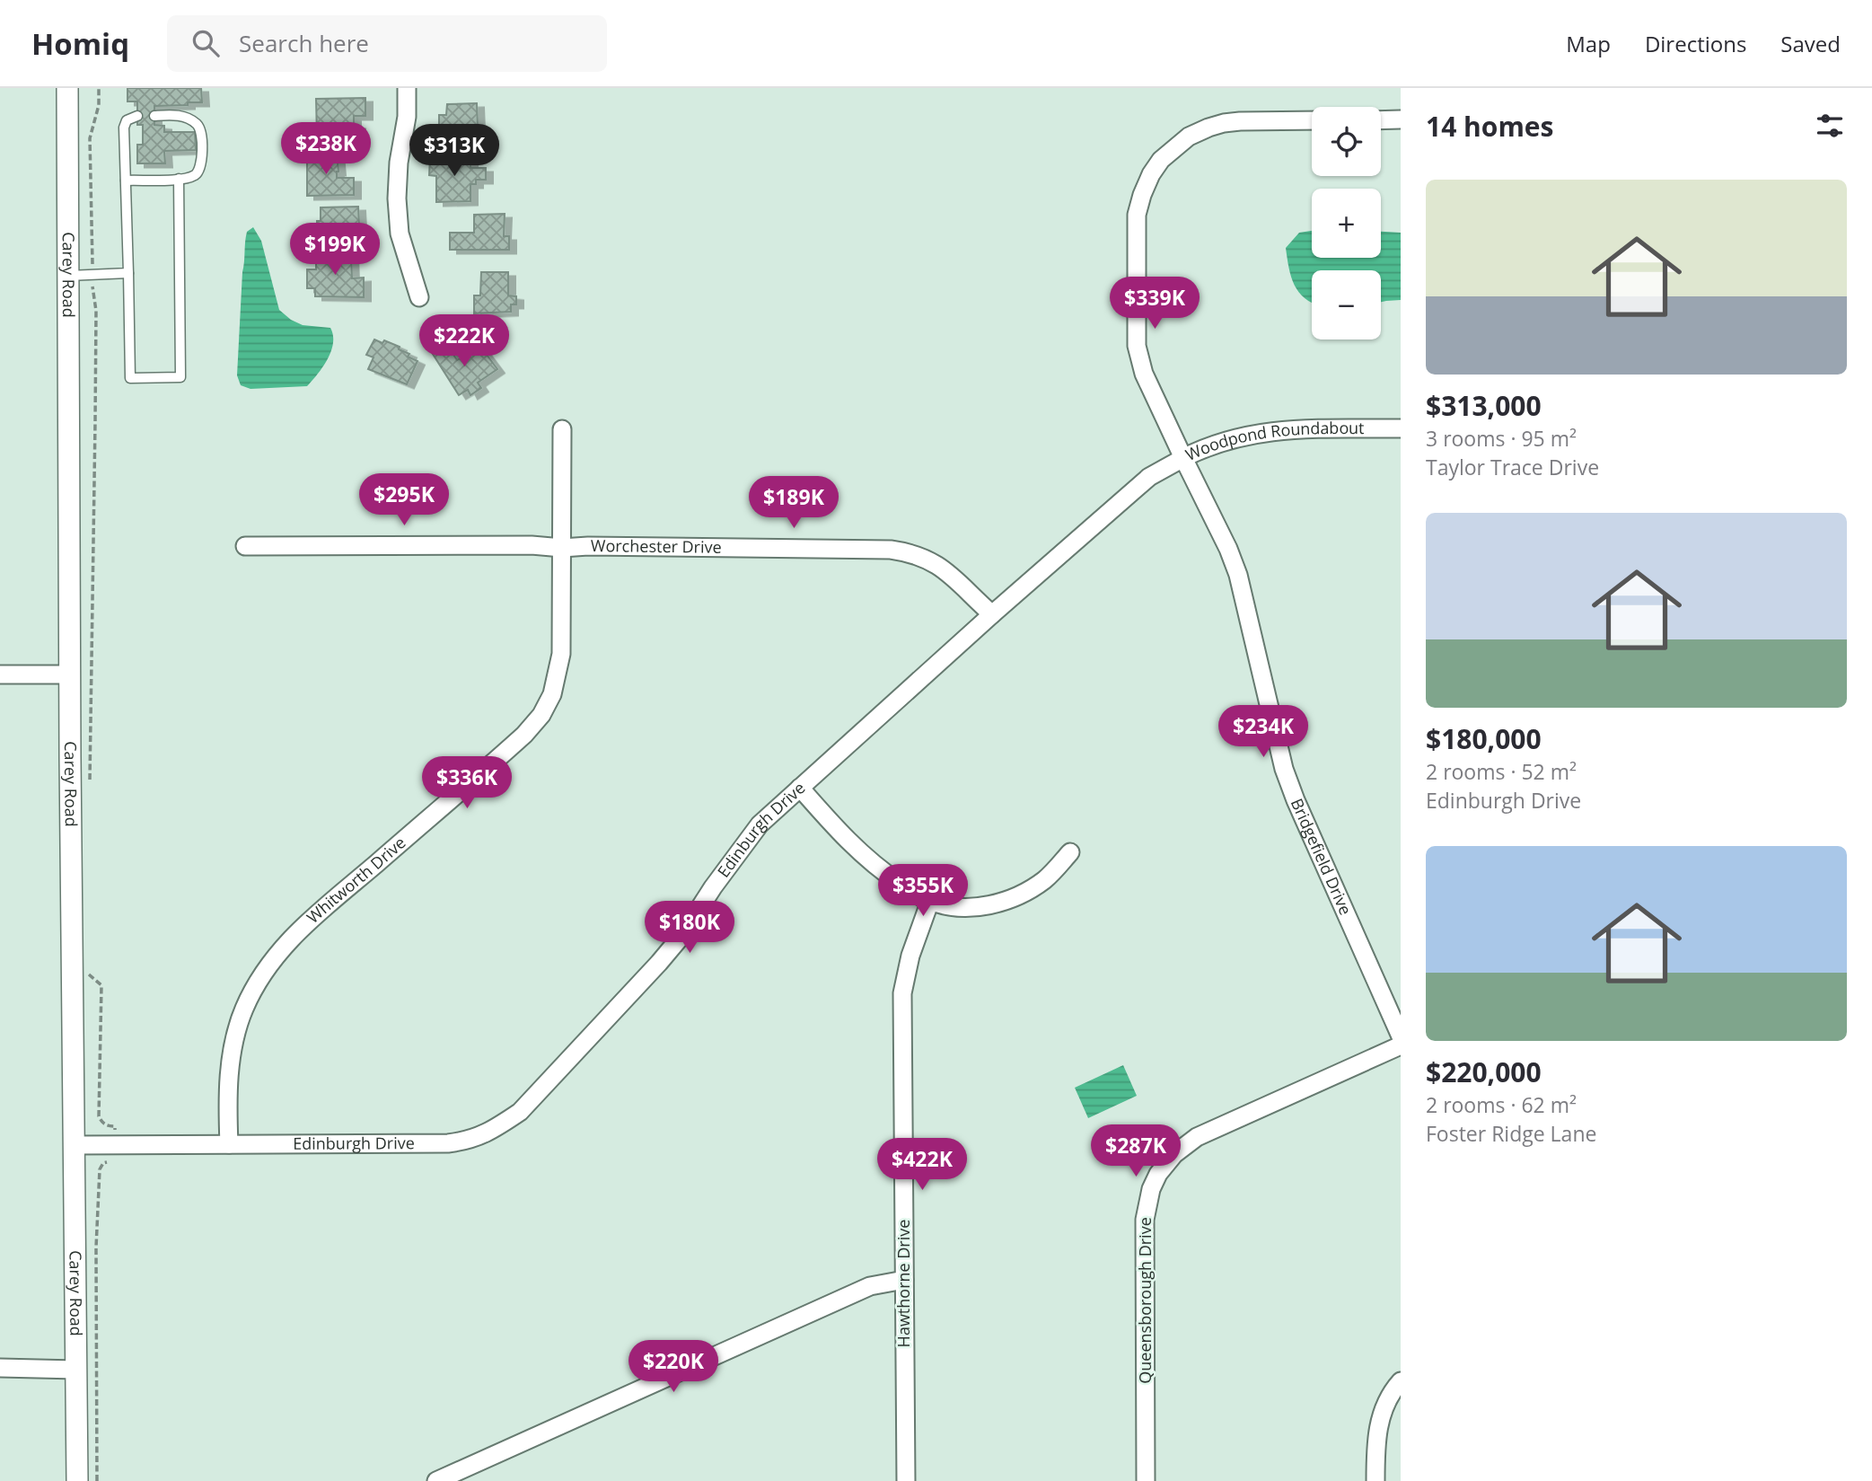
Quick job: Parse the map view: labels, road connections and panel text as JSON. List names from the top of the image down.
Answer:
{
  "streets": {
    "street": [
      "Carey Road",
      "Woodpond Roundabout",
      "Worchester Drive",
      "Edinburgh Drive",
      "Bridgefield Drive",
      "Whitworth Drive",
      "Hawthorne Drive",
      "Queensborough Drive"
    ]
  },
  "crossings": [
    ["Carey Road", "Edinburgh Drive"],
    ["Woodpond Roundabout", "Edinburgh Drive"],
    ["Woodpond Roundabout", "Bridgefield Drive"],
    ["Worchester Drive", "Edinburgh Drive"],
    ["Worchester Drive", "Whitworth Drive"],
    ["Edinburgh Drive", "Bridgefield Drive"],
    ["Edinburgh Drive", "Whitworth Drive"]
  ],
  "page": {
    "header": "Homiq",
    "search": "Search here",
    "nav": ["Map", "Directions", "Saved"],
    "heading": "14 homes",
    "map_buttons": ["+", "−"],
    "price": [
      "$238K",
      "$313K",
      "$199K",
      "$339K",
      "$222K",
      "$295K",
      "$189K",
      "$234K",
      "$336K",
      "$355K",
      "$180K",
      "$287K",
      "$422K",
      "$220K"
    ],
    "list": [
      {
        "name": "$313,000",
        "note": "3 rooms · 95 m² · Taylor Trace Drive"
      },
      {
        "name": "$180,000",
        "note": "2 rooms · 52 m² · Edinburgh Drive"
      },
      {
        "name": "$220,000",
        "note": "2 rooms · 62 m² · Foster Ridge Lane"
      }
    ]
  }
}
